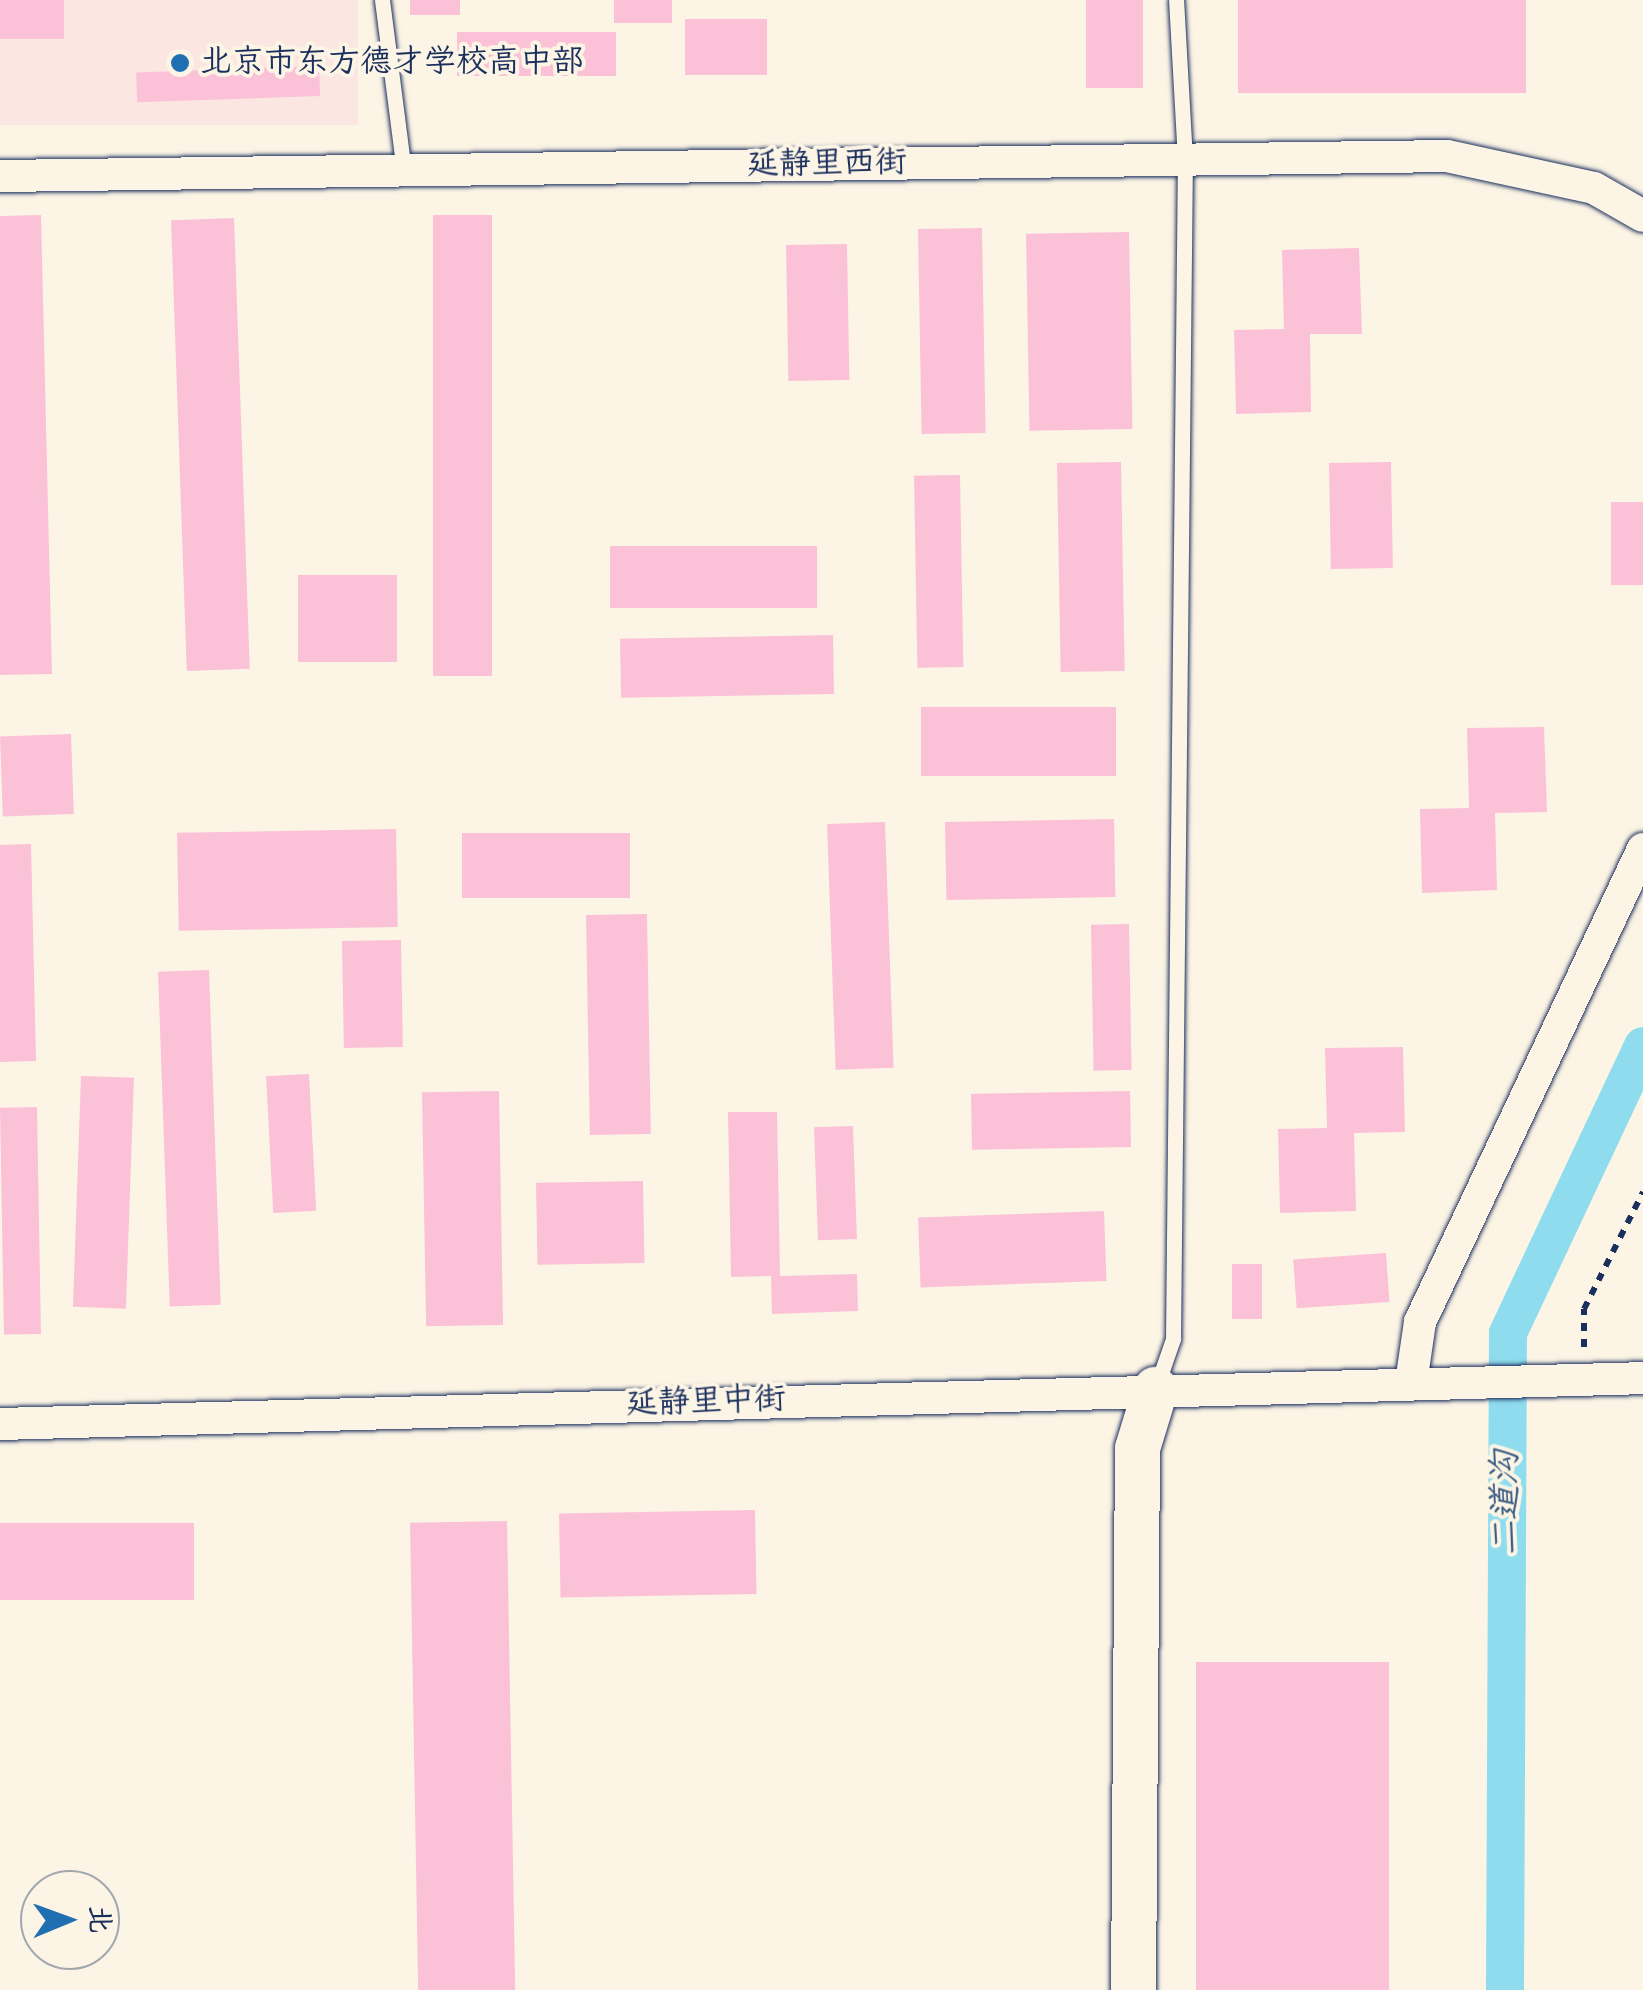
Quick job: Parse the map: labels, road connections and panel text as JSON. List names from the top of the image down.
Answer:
{
  "streets": {
    "street": ["延静里西街", "延静里中街"]
  },
  "water": ["二道沟"],
  "places": ["北京市东方德才学校高中部"],
  "north": "right"
}
